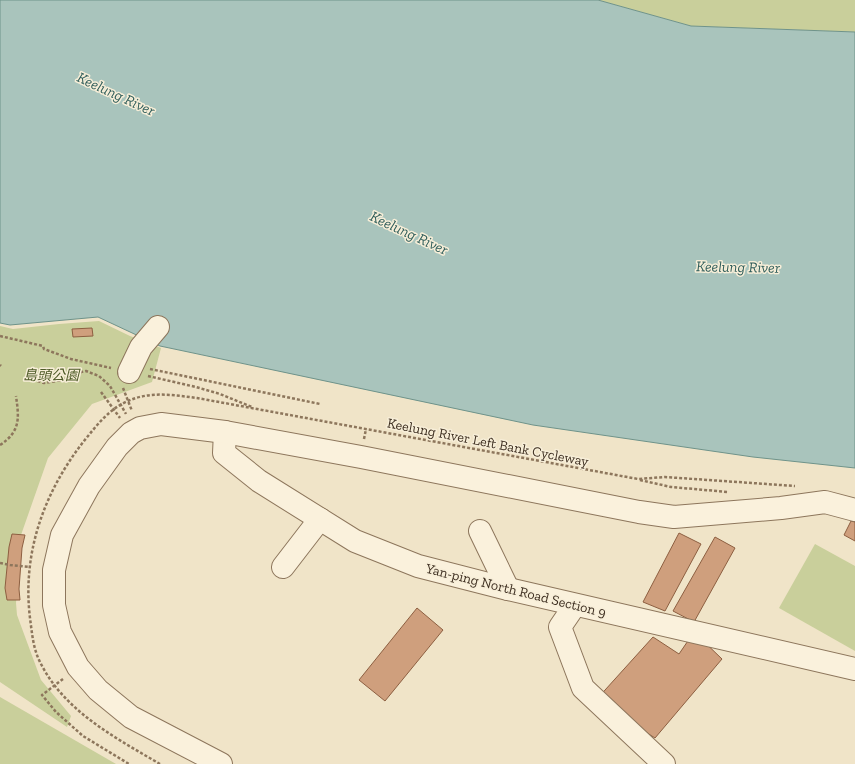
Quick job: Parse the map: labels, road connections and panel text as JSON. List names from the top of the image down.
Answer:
{
  "streets": {
    "street": ["Yan-ping North Road Section 9"],
    "path": ["Keelung River Left Bank Cycleway"]
  },
  "water": ["Keelung River"],
  "parks": ["島頭公園"]
}
